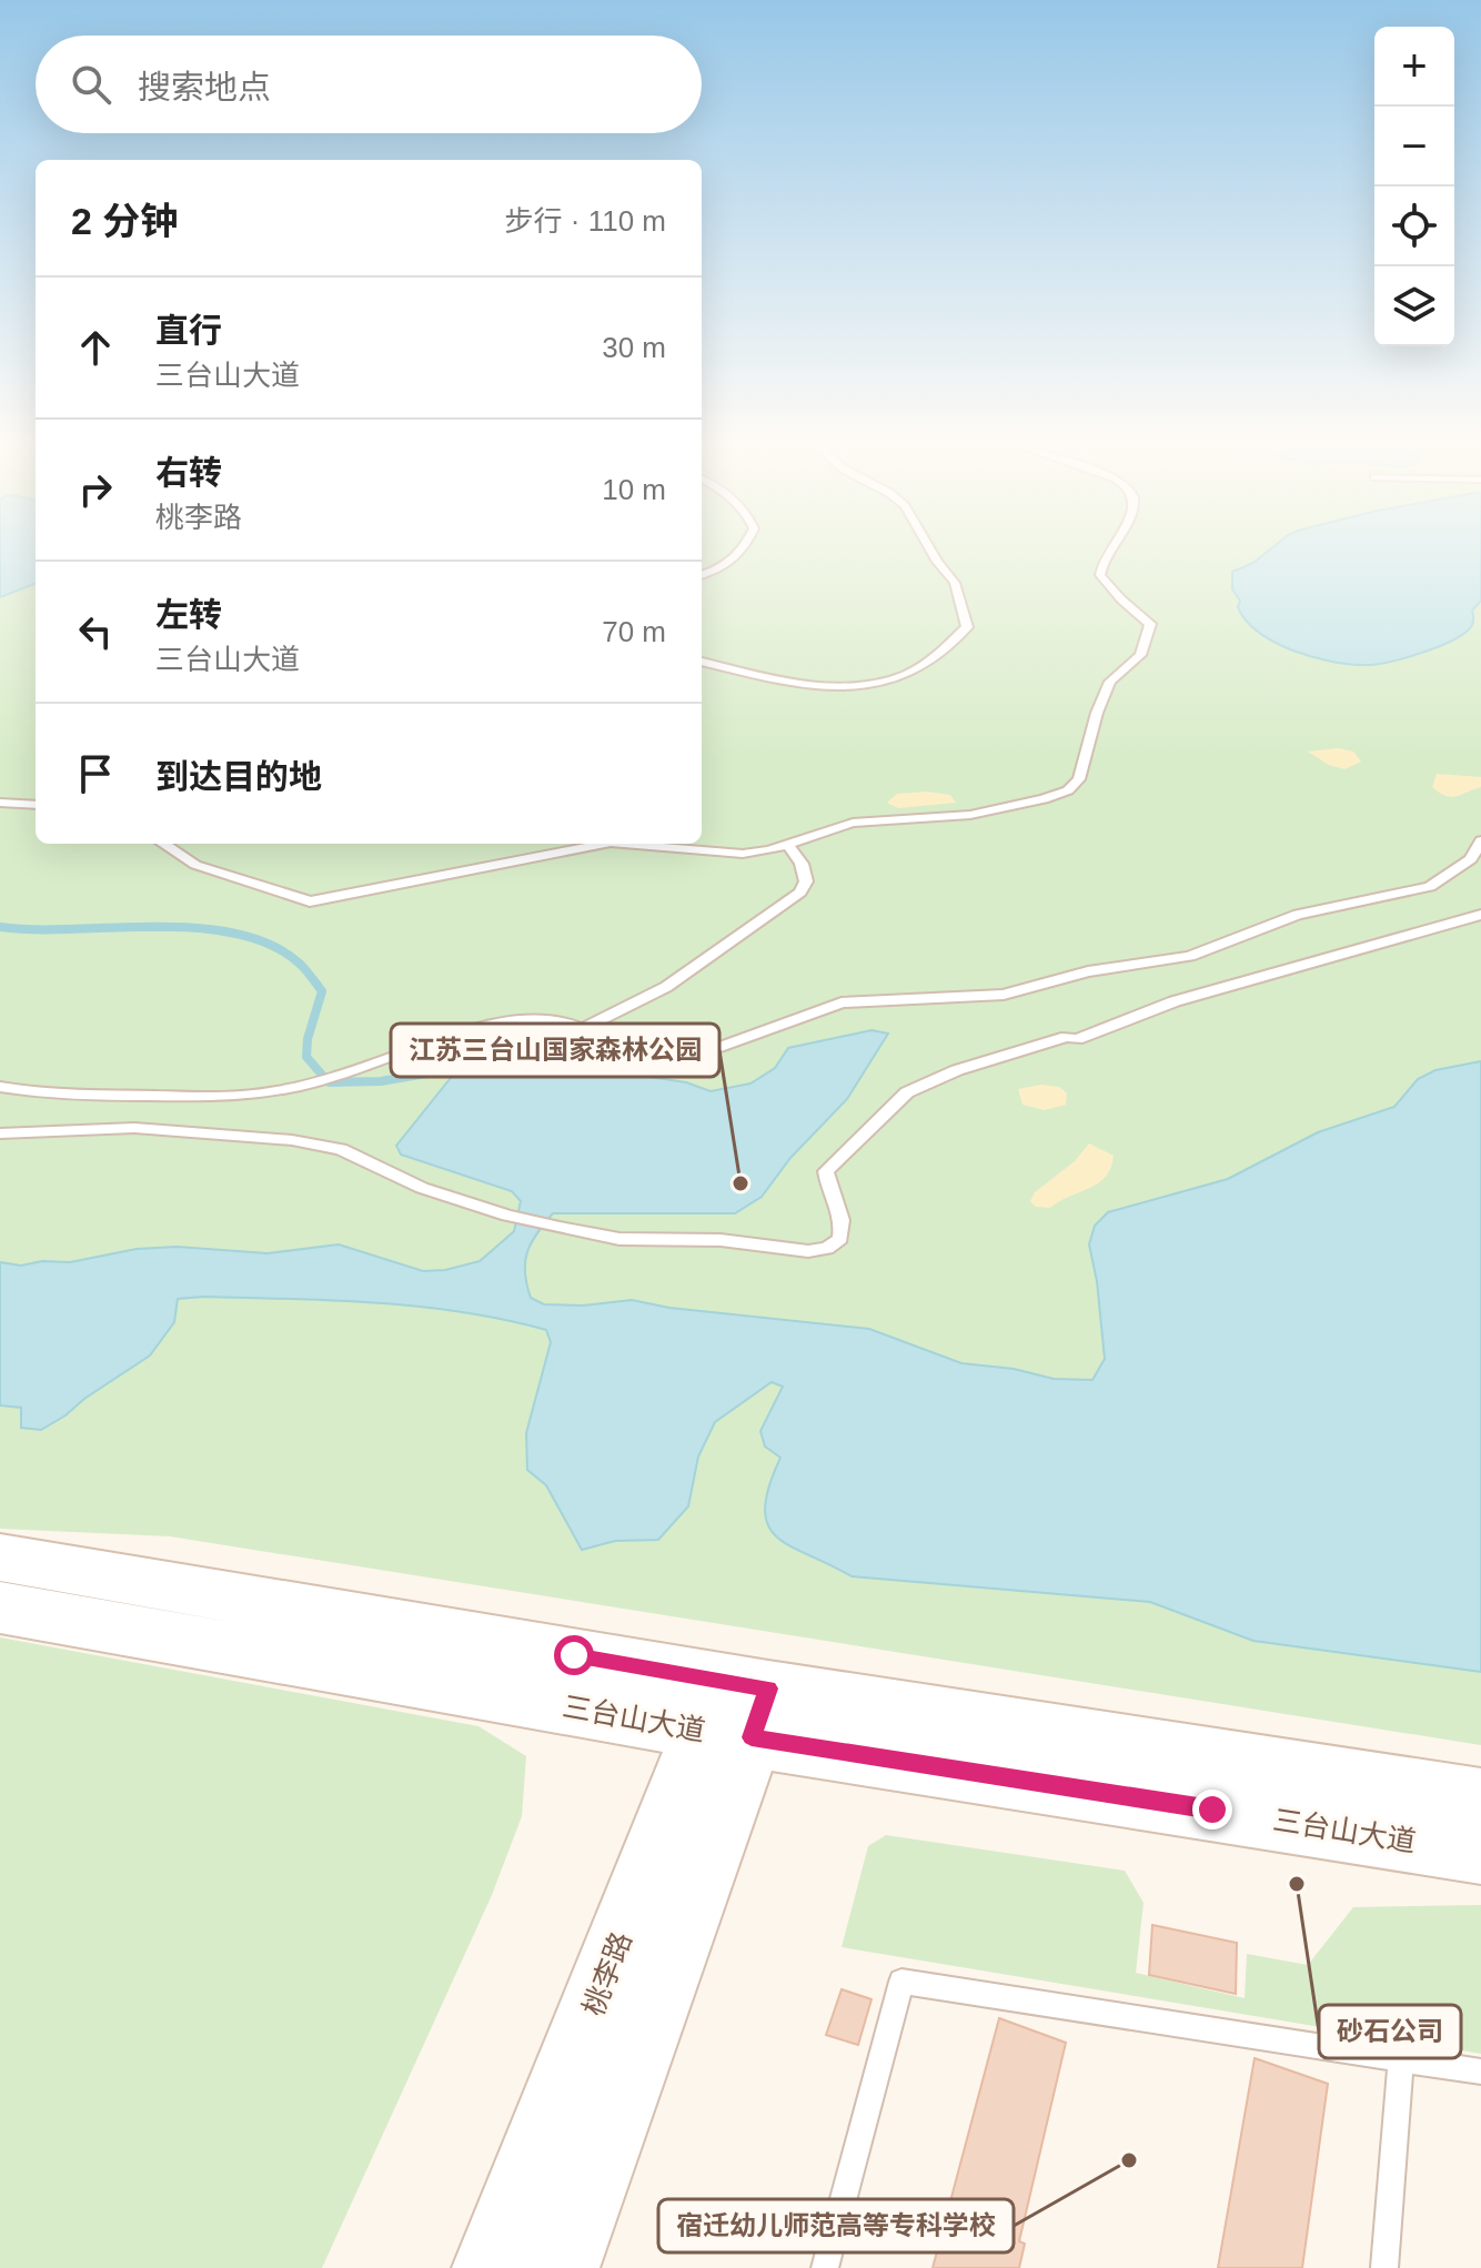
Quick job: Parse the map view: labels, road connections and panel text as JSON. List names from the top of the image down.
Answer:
{
  "streets": {
    "main road": ["三台山大道", "桃李路"]
  },
  "crossings": [
    ["三台山大道", "桃李路"]
  ],
  "places": ["江苏三台山国家森林公园", "砂石公司", "宿迁幼儿师范高等专科学校"],
  "page": {
    "map_buttons": ["+", "−"],
    "search": "搜索地点",
    "heading": ["2 分钟", "步行 · 110 m"],
    "list": [
      ["直行", "三台山大道", "30 m"],
      ["右转", "桃李路", "10 m"],
      ["左转", "三台山大道", "70 m"],
      "到达目的地"
    ]
  }
}
